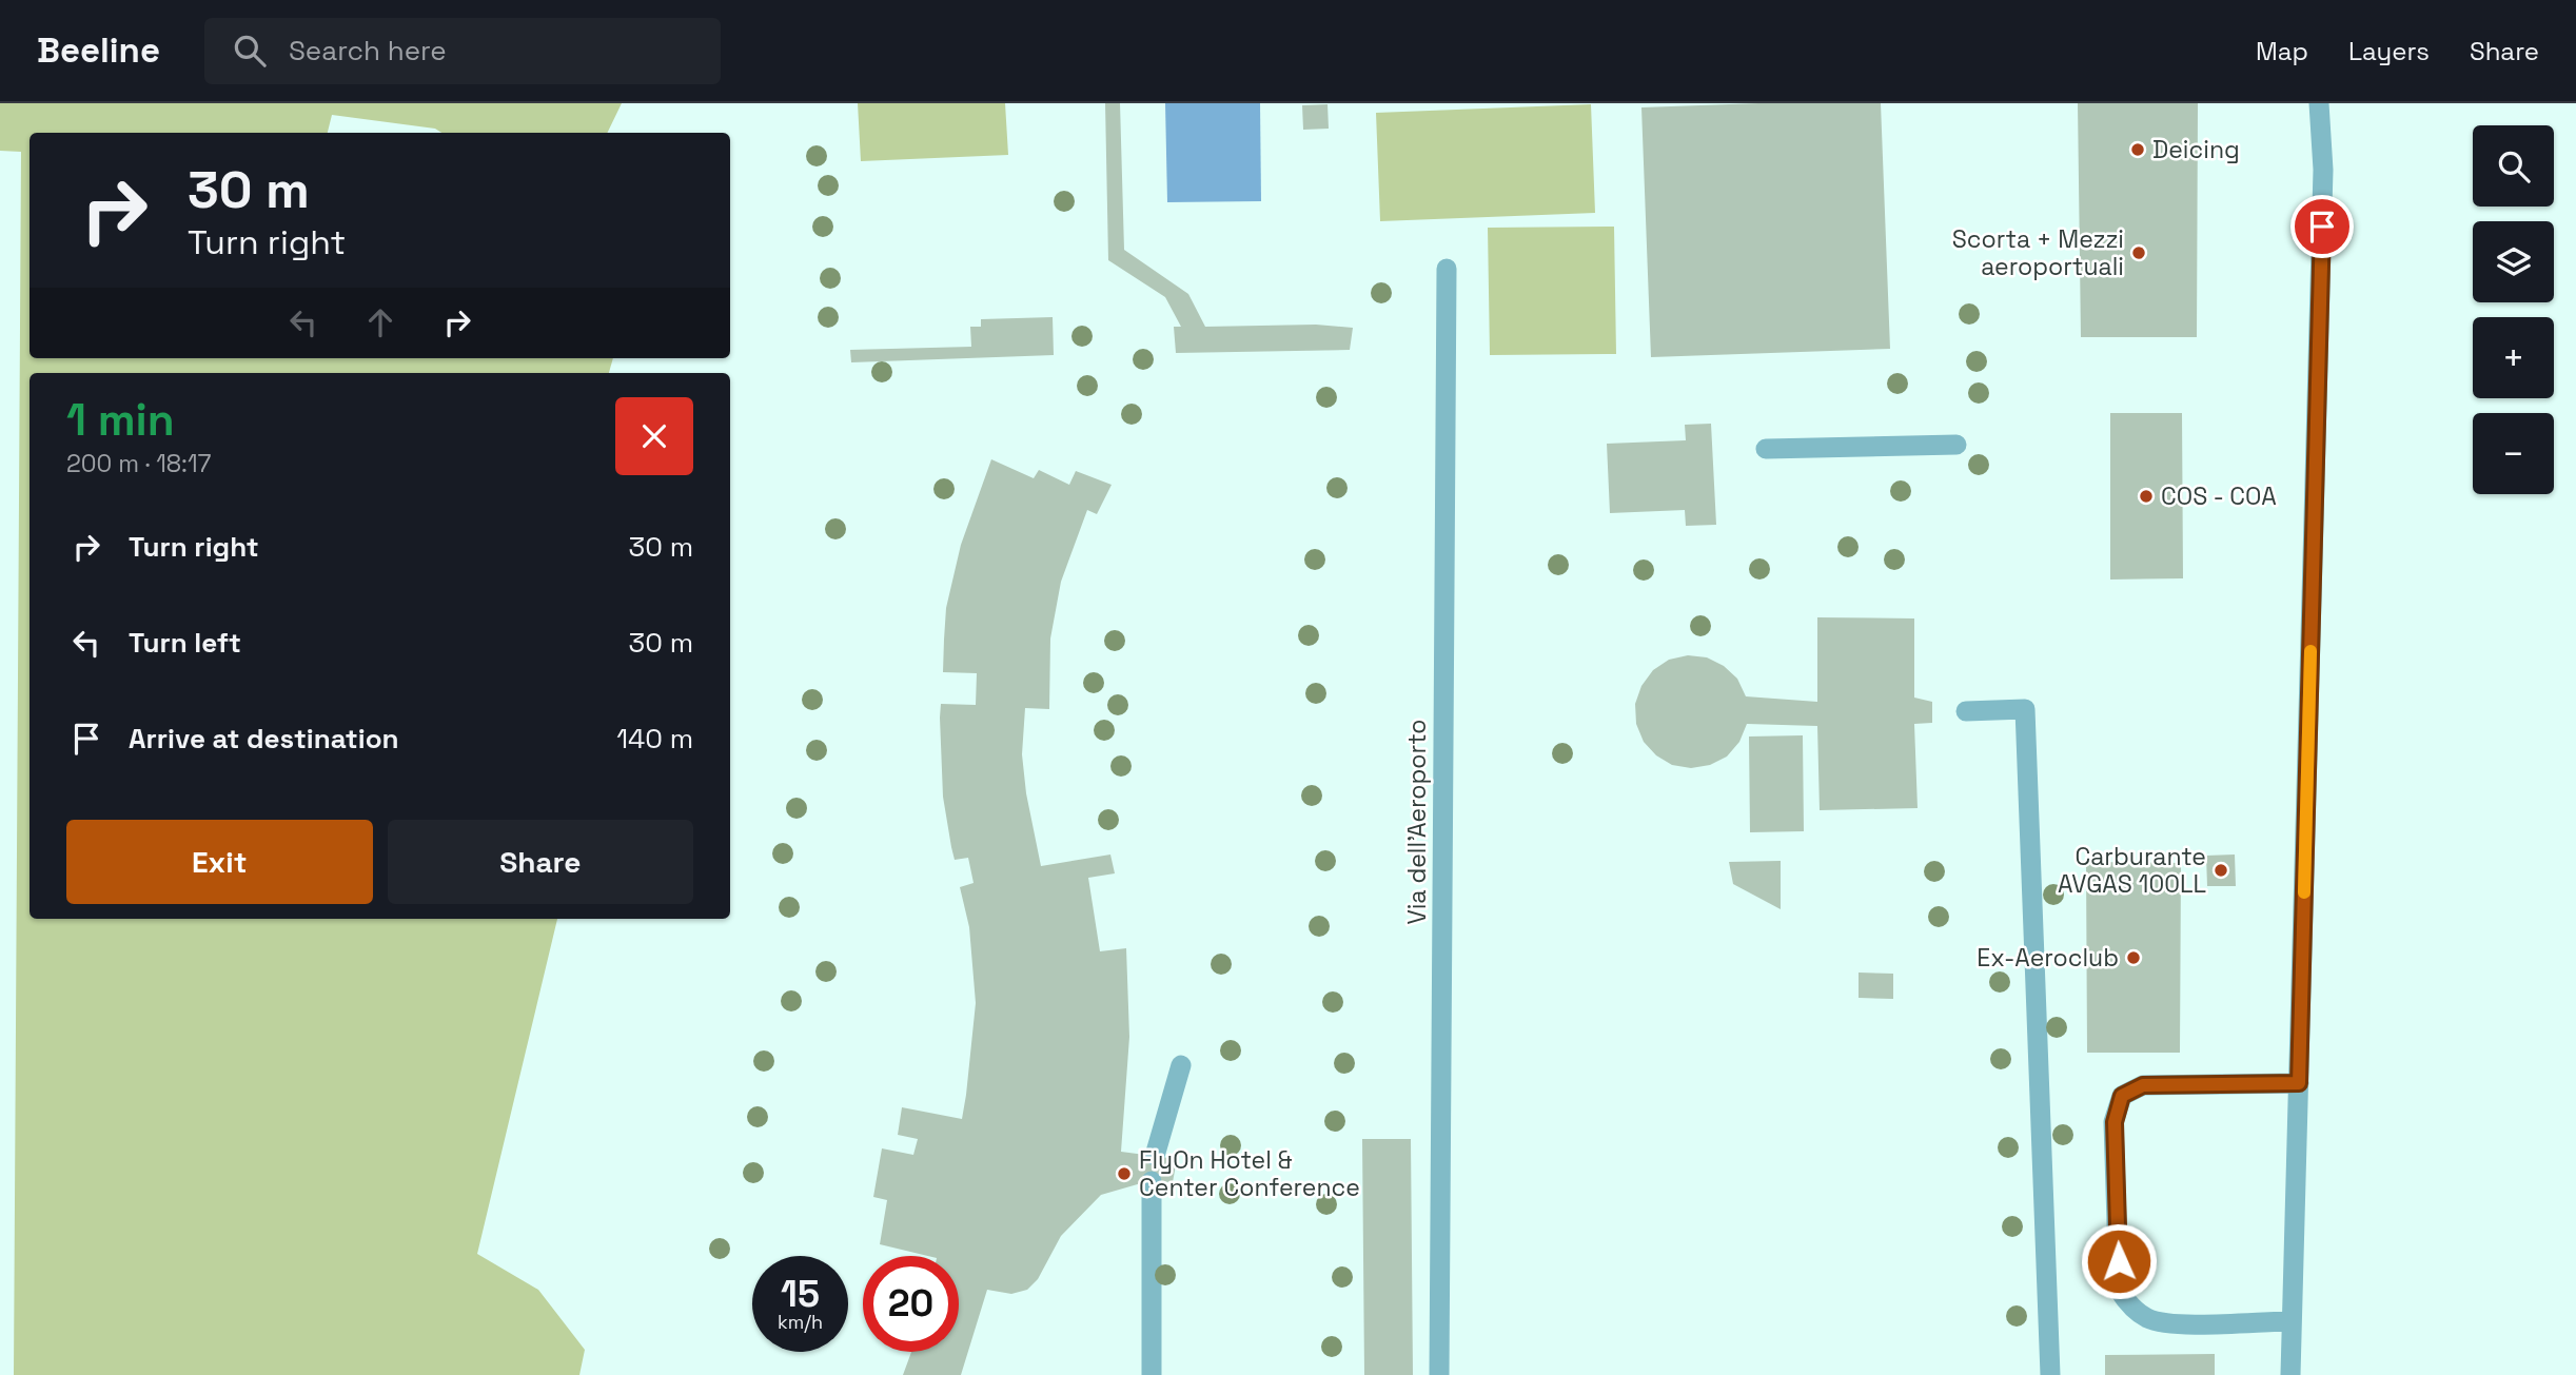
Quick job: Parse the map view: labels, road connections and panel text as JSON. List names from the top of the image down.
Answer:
{
  "streets": {
    "street": ["Via dell'Aeroporto"]
  },
  "places": [
    "Deicing",
    "Scorta + Mezzi aeroportuali",
    "COS - COA",
    "Carburante AVGAS 100LL",
    "Ex-Aeroclub",
    "FlyOn Hotel & Center Conference"
  ],
  "page": {
    "header": "Beeline",
    "search": "Search here",
    "nav": ["Map", "Layers", "Share"],
    "map_buttons": ["+", "−"],
    "turn": ["30 m", "Turn right"],
    "heading": ["1 min", "200 m · 18:17"],
    "list": [
      {
        "name": "Turn right",
        "value": "30 m"
      },
      {
        "name": "Turn left",
        "value": "30 m"
      },
      {
        "name": "Arrive at destination",
        "value": "140 m"
      }
    ],
    "buttons": ["Exit", "Share"],
    "speed": "15 km/h",
    "limit": "20"
  }
}
